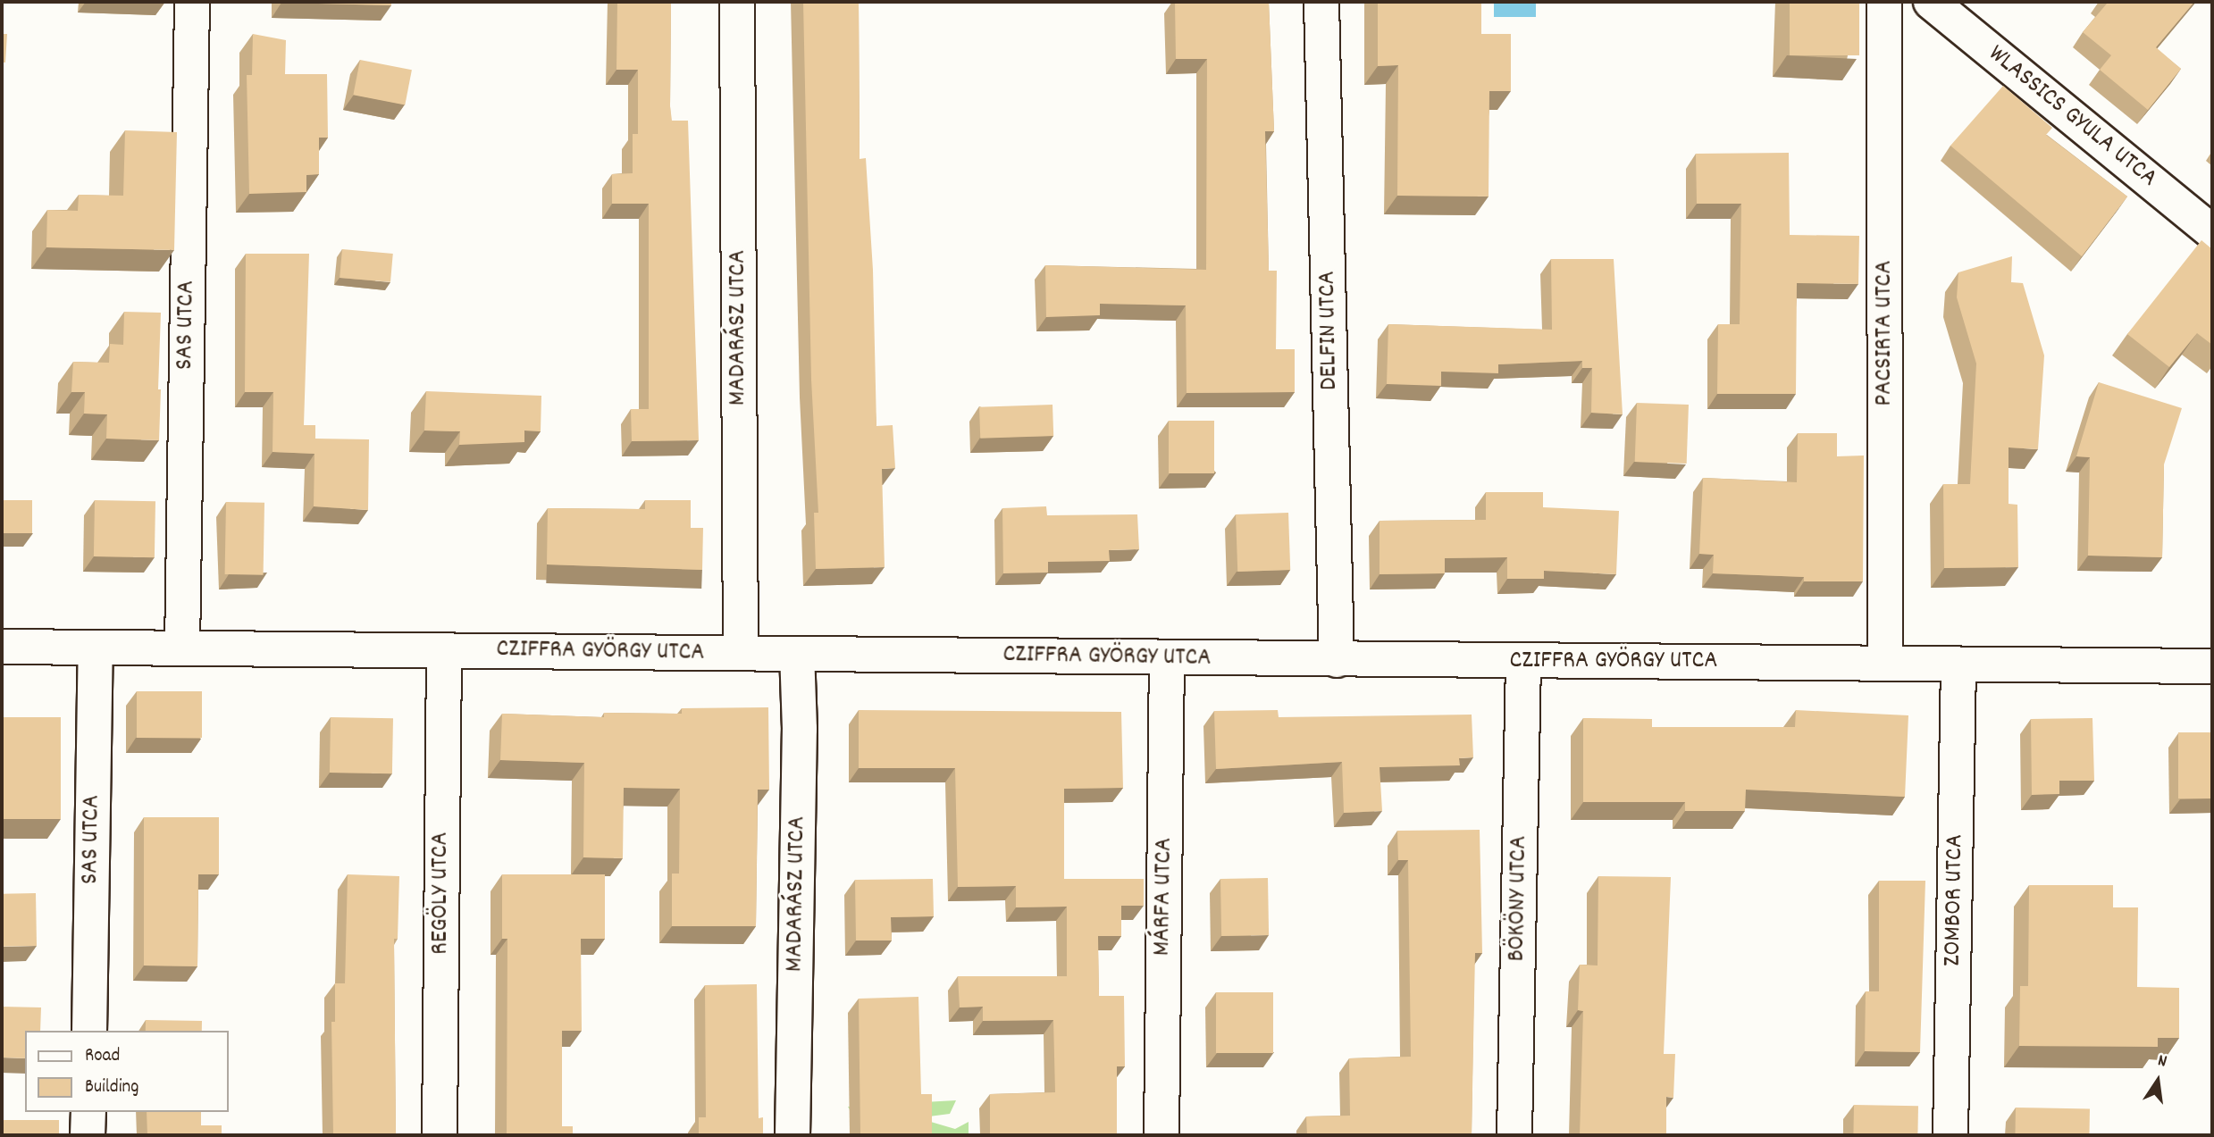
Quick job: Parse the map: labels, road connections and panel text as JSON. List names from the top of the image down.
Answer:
{
  "streets": {
    "street": [
      "WLASSICS GYULA UTCA",
      "SAS UTCA",
      "MADARÁSZ UTCA",
      "DELFIN UTCA",
      "PACSIRTA UTCA",
      "CZIFFRA GYÖRGY UTCA",
      "REGÖLY UTCA",
      "MÁRFA UTCA",
      "BÖKÖNY UTCA",
      "ZOMBOR UTCA"
    ]
  },
  "crossings": [
    ["SAS UTCA", "CZIFFRA GYÖRGY UTCA"],
    ["MADARÁSZ UTCA", "CZIFFRA GYÖRGY UTCA"],
    ["DELFIN UTCA", "CZIFFRA GYÖRGY UTCA"],
    ["PACSIRTA UTCA", "CZIFFRA GYÖRGY UTCA"],
    ["CZIFFRA GYÖRGY UTCA", "REGÖLY UTCA"],
    ["CZIFFRA GYÖRGY UTCA", "MÁRFA UTCA"],
    ["CZIFFRA GYÖRGY UTCA", "BÖKÖNY UTCA"],
    ["CZIFFRA GYÖRGY UTCA", "ZOMBOR UTCA"]
  ],
  "legend": ["Road", "Building"],
  "north": "top"
}
